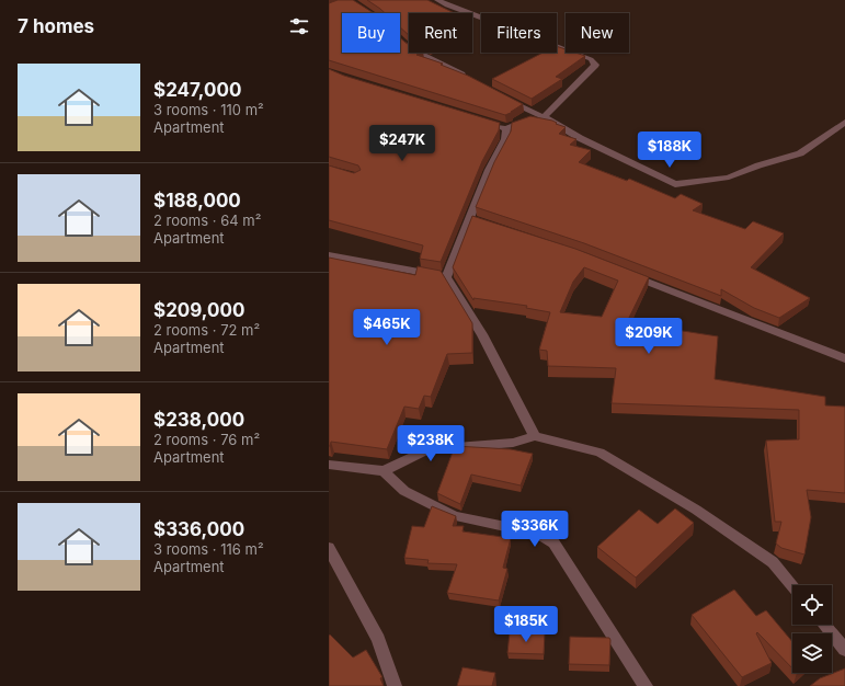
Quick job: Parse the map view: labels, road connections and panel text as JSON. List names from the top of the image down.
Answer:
{
  "page": {
    "heading": "7 homes",
    "chip": [
      "Buy",
      "Rent",
      "Filters",
      "New"
    ],
    "list": [
      {
        "name": "$247,000",
        "note": "3 rooms · 110 m² · Apartment"
      },
      {
        "name": "$188,000",
        "note": "2 rooms · 64 m² · Apartment"
      },
      {
        "name": "$209,000",
        "note": "2 rooms · 72 m² · Apartment"
      },
      {
        "name": "$238,000",
        "note": "2 rooms · 76 m² · Apartment"
      },
      {
        "name": "$336,000",
        "note": "3 rooms · 116 m² · Apartment"
      }
    ],
    "price": [
      "$247K",
      "$188K",
      "$465K",
      "$209K",
      "$238K",
      "$336K",
      "$185K"
    ]
  }
}
